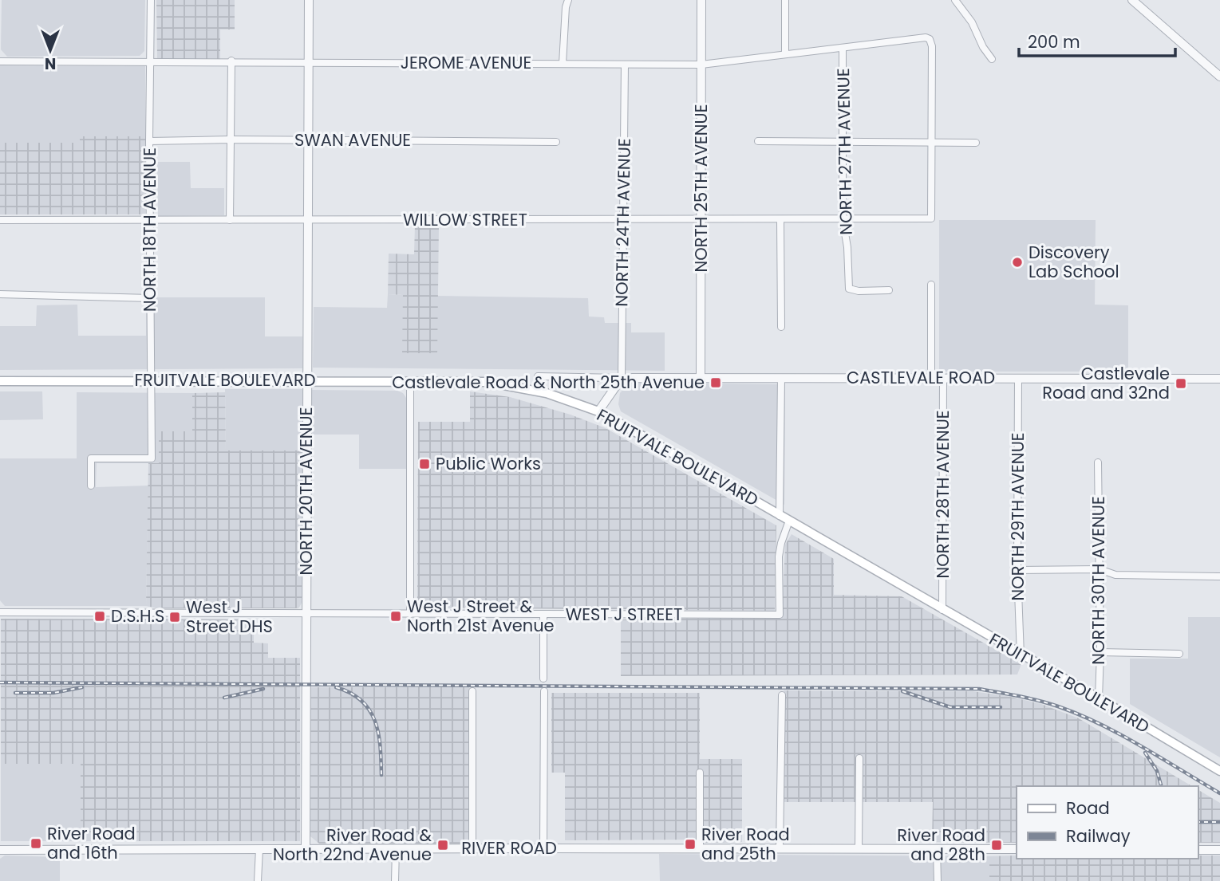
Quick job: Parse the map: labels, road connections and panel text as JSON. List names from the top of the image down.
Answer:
{
  "streets": {
    "main road": ["FRUITVALE BOULEVARD"],
    "street": [
      "JEROME AVENUE",
      "SWAN AVENUE",
      "NORTH 27TH AVENUE",
      "NORTH 25TH AVENUE",
      "WILLOW STREET",
      "NORTH 24TH AVENUE",
      "NORTH 18TH AVENUE",
      "CASTLEVALE ROAD",
      "NORTH 20TH AVENUE",
      "NORTH 28TH AVENUE",
      "NORTH 29TH AVENUE",
      "NORTH 30TH AVENUE",
      "WEST J STREET",
      "RIVER ROAD"
    ]
  },
  "crossings": [
    ["JEROME AVENUE", "NORTH 27TH AVENUE"],
    ["JEROME AVENUE", "NORTH 25TH AVENUE"],
    ["JEROME AVENUE", "WILLOW STREET"],
    ["JEROME AVENUE", "NORTH 24TH AVENUE"],
    ["JEROME AVENUE", "NORTH 18TH AVENUE"],
    ["JEROME AVENUE", "NORTH 20TH AVENUE"],
    ["SWAN AVENUE", "NORTH 18TH AVENUE"],
    ["SWAN AVENUE", "NORTH 20TH AVENUE"],
    ["NORTH 27TH AVENUE", "WILLOW STREET"],
    ["NORTH 25TH AVENUE", "WILLOW STREET"],
    ["NORTH 25TH AVENUE", "CASTLEVALE ROAD"],
    ["WILLOW STREET", "NORTH 24TH AVENUE"],
    ["WILLOW STREET", "NORTH 18TH AVENUE"],
    ["WILLOW STREET", "NORTH 20TH AVENUE"],
    ["NORTH 24TH AVENUE", "CASTLEVALE ROAD"],
    ["NORTH 18TH AVENUE", "FRUITVALE BOULEVARD"],
    ["CASTLEVALE ROAD", "NORTH 28TH AVENUE"],
    ["CASTLEVALE ROAD", "NORTH 29TH AVENUE"],
    ["FRUITVALE BOULEVARD", "NORTH 20TH AVENUE"],
    ["FRUITVALE BOULEVARD", "NORTH 28TH AVENUE"],
    ["FRUITVALE BOULEVARD", "NORTH 29TH AVENUE"],
    ["FRUITVALE BOULEVARD", "NORTH 30TH AVENUE"],
    ["FRUITVALE BOULEVARD", "WEST J STREET"],
    ["NORTH 20TH AVENUE", "WEST J STREET"],
    ["NORTH 20TH AVENUE", "RIVER ROAD"]
  ],
  "places": {
    "other": ["Discovery Lab School"],
    "transit": [
      "Castlevale Road & North 25th Avenue",
      "Castlevale Road and 32nd",
      "Public Works",
      "D.S.H.S",
      "West J Street & North 21st Avenue",
      "West J Street DHS",
      "River Road and 16th",
      "River Road and 25th",
      "River Road & North 22nd Avenue",
      "River Road and 28th"
    ]
  },
  "legend": ["Road", "Railway"],
  "scale_bar": "200 m",
  "north": "bottom"
}
